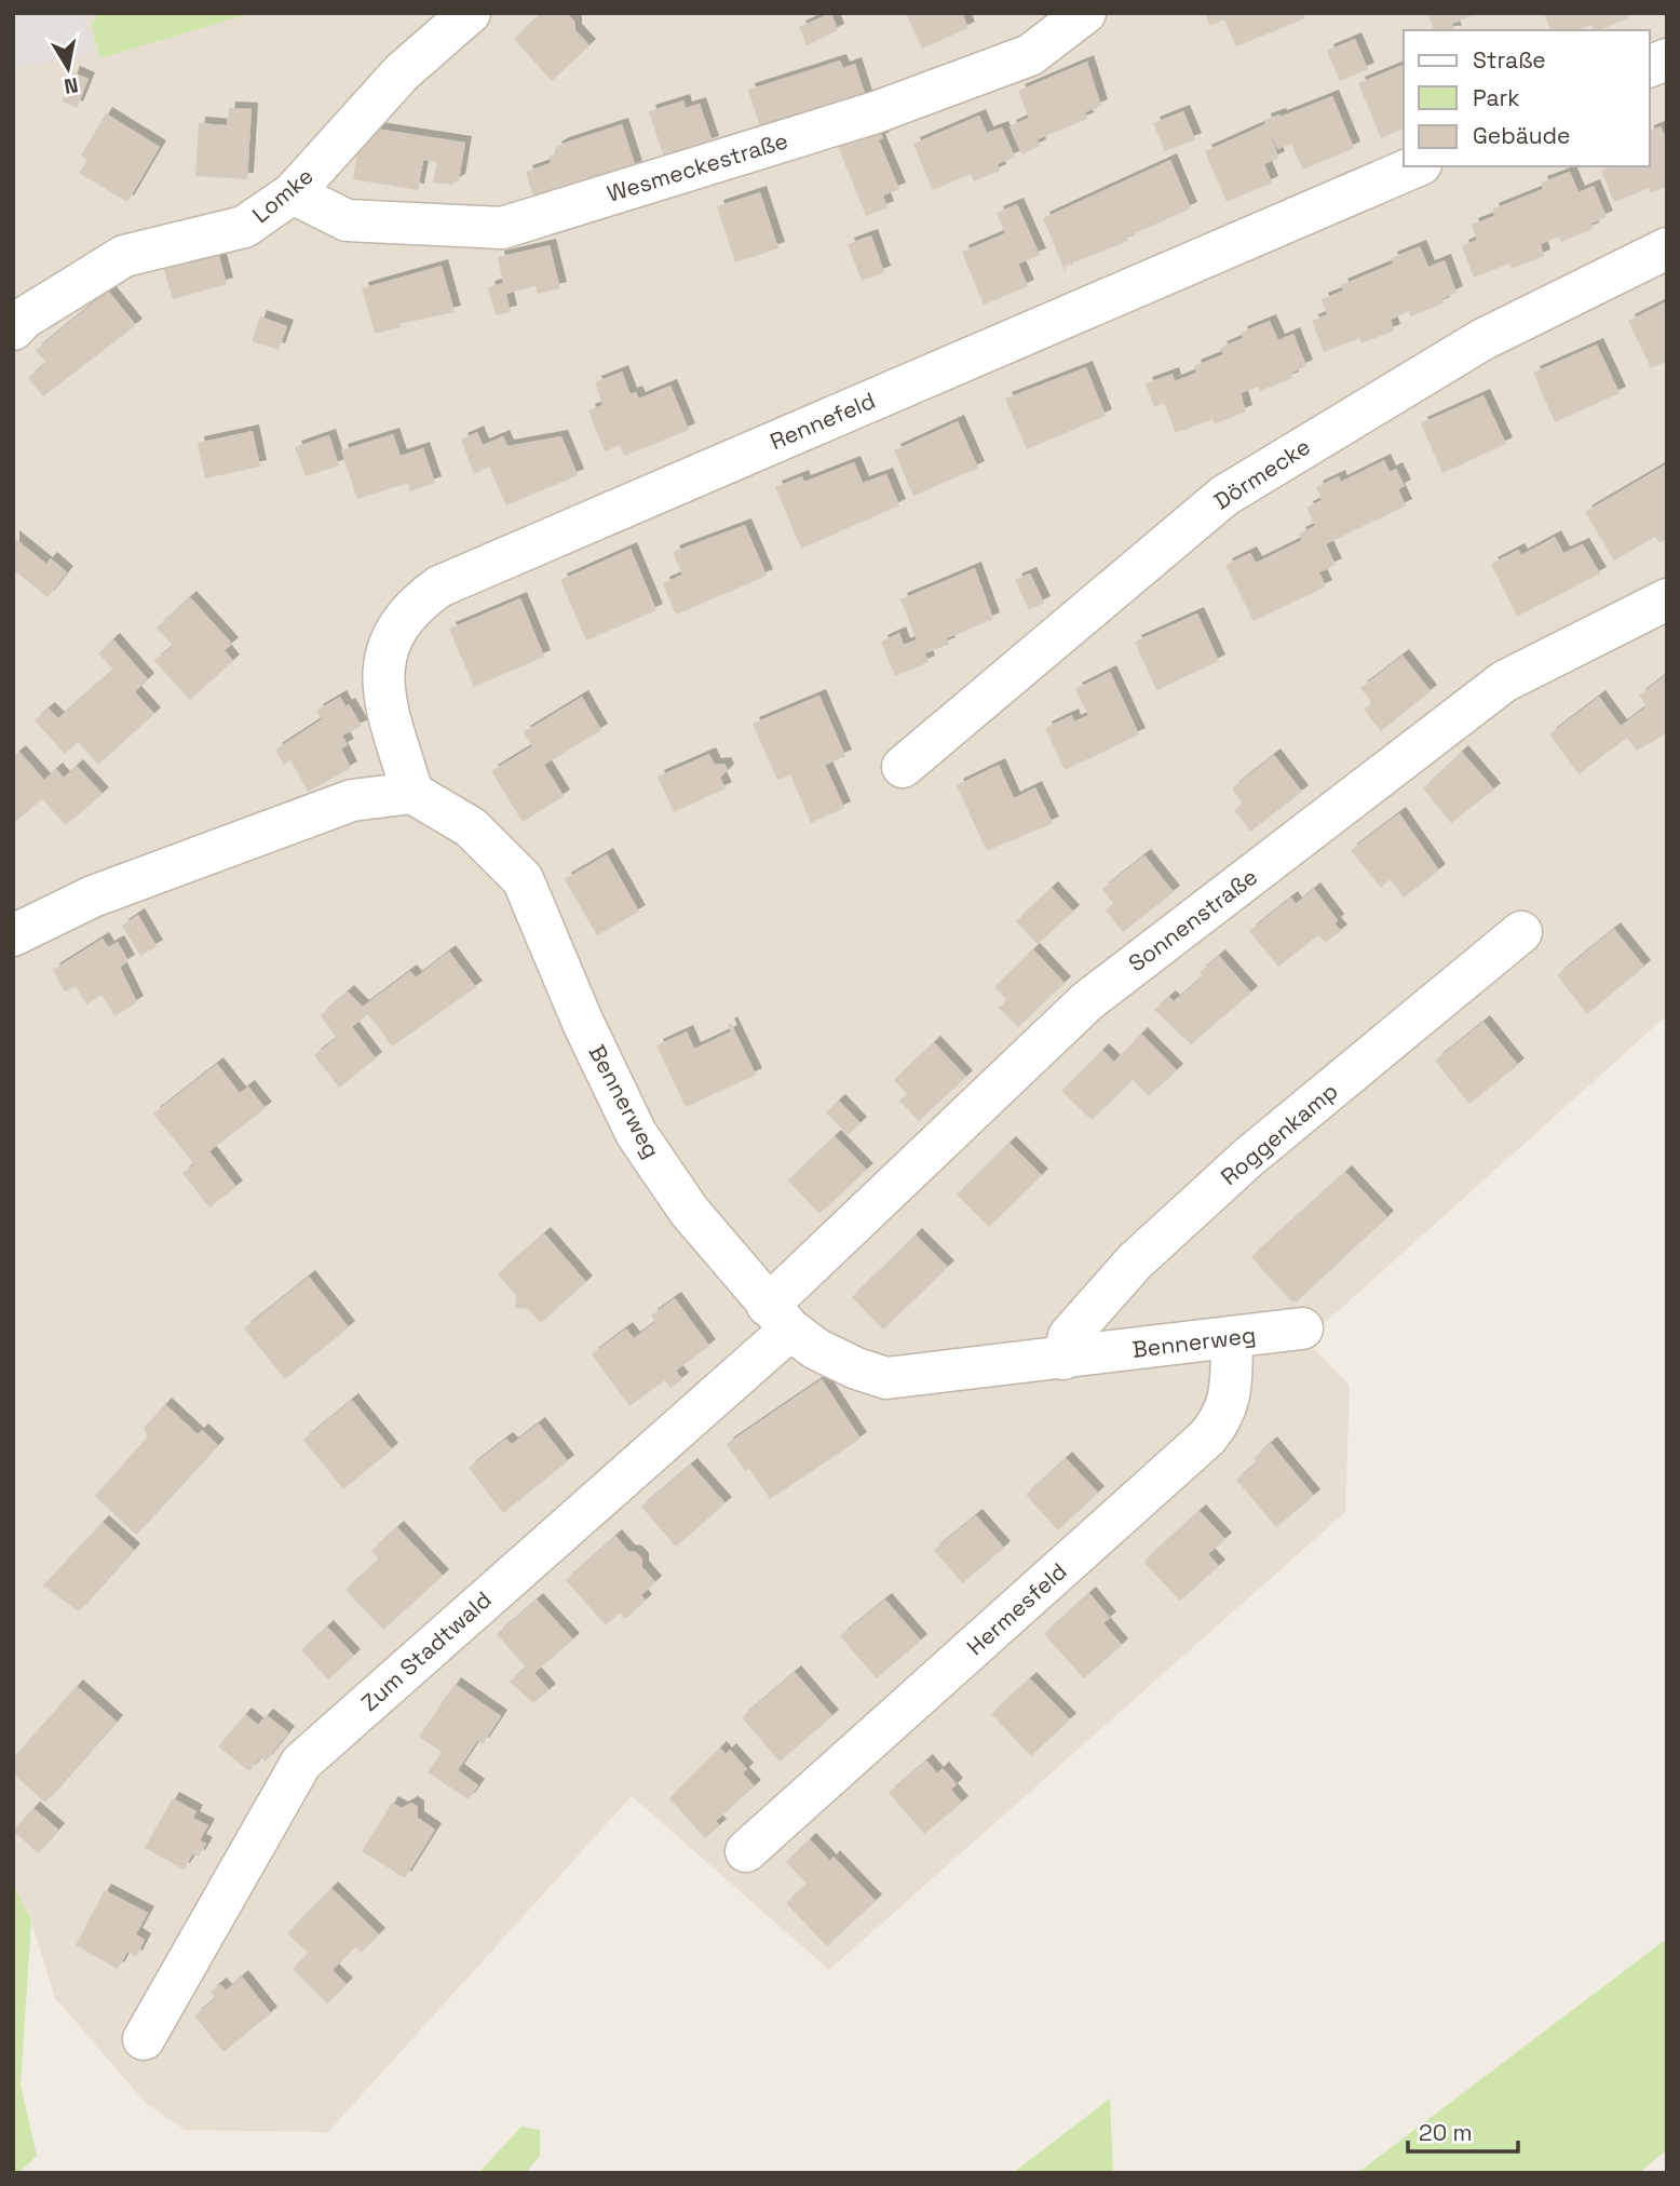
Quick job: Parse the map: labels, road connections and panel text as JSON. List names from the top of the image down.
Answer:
{
  "streets": {
    "street": [
      "Wesmeckestraße",
      "Lomke",
      "Rennefeld",
      "Dörmecke",
      "Sonnenstraße",
      "Bennerweg",
      "Roggenkamp",
      "Hermesfeld",
      "Zum Stadtwald"
    ]
  },
  "crossings": [
    ["Wesmeckestraße", "Lomke"],
    ["Rennefeld", "Bennerweg"],
    ["Sonnenstraße", "Bennerweg"],
    ["Sonnenstraße", "Zum Stadtwald"],
    ["Bennerweg", "Roggenkamp"],
    ["Bennerweg", "Hermesfeld"],
    ["Bennerweg", "Zum Stadtwald"]
  ],
  "legend": ["Straße", "Park", "Gebäude"],
  "scale_bar": "20 m",
  "north": "bottom"
}
